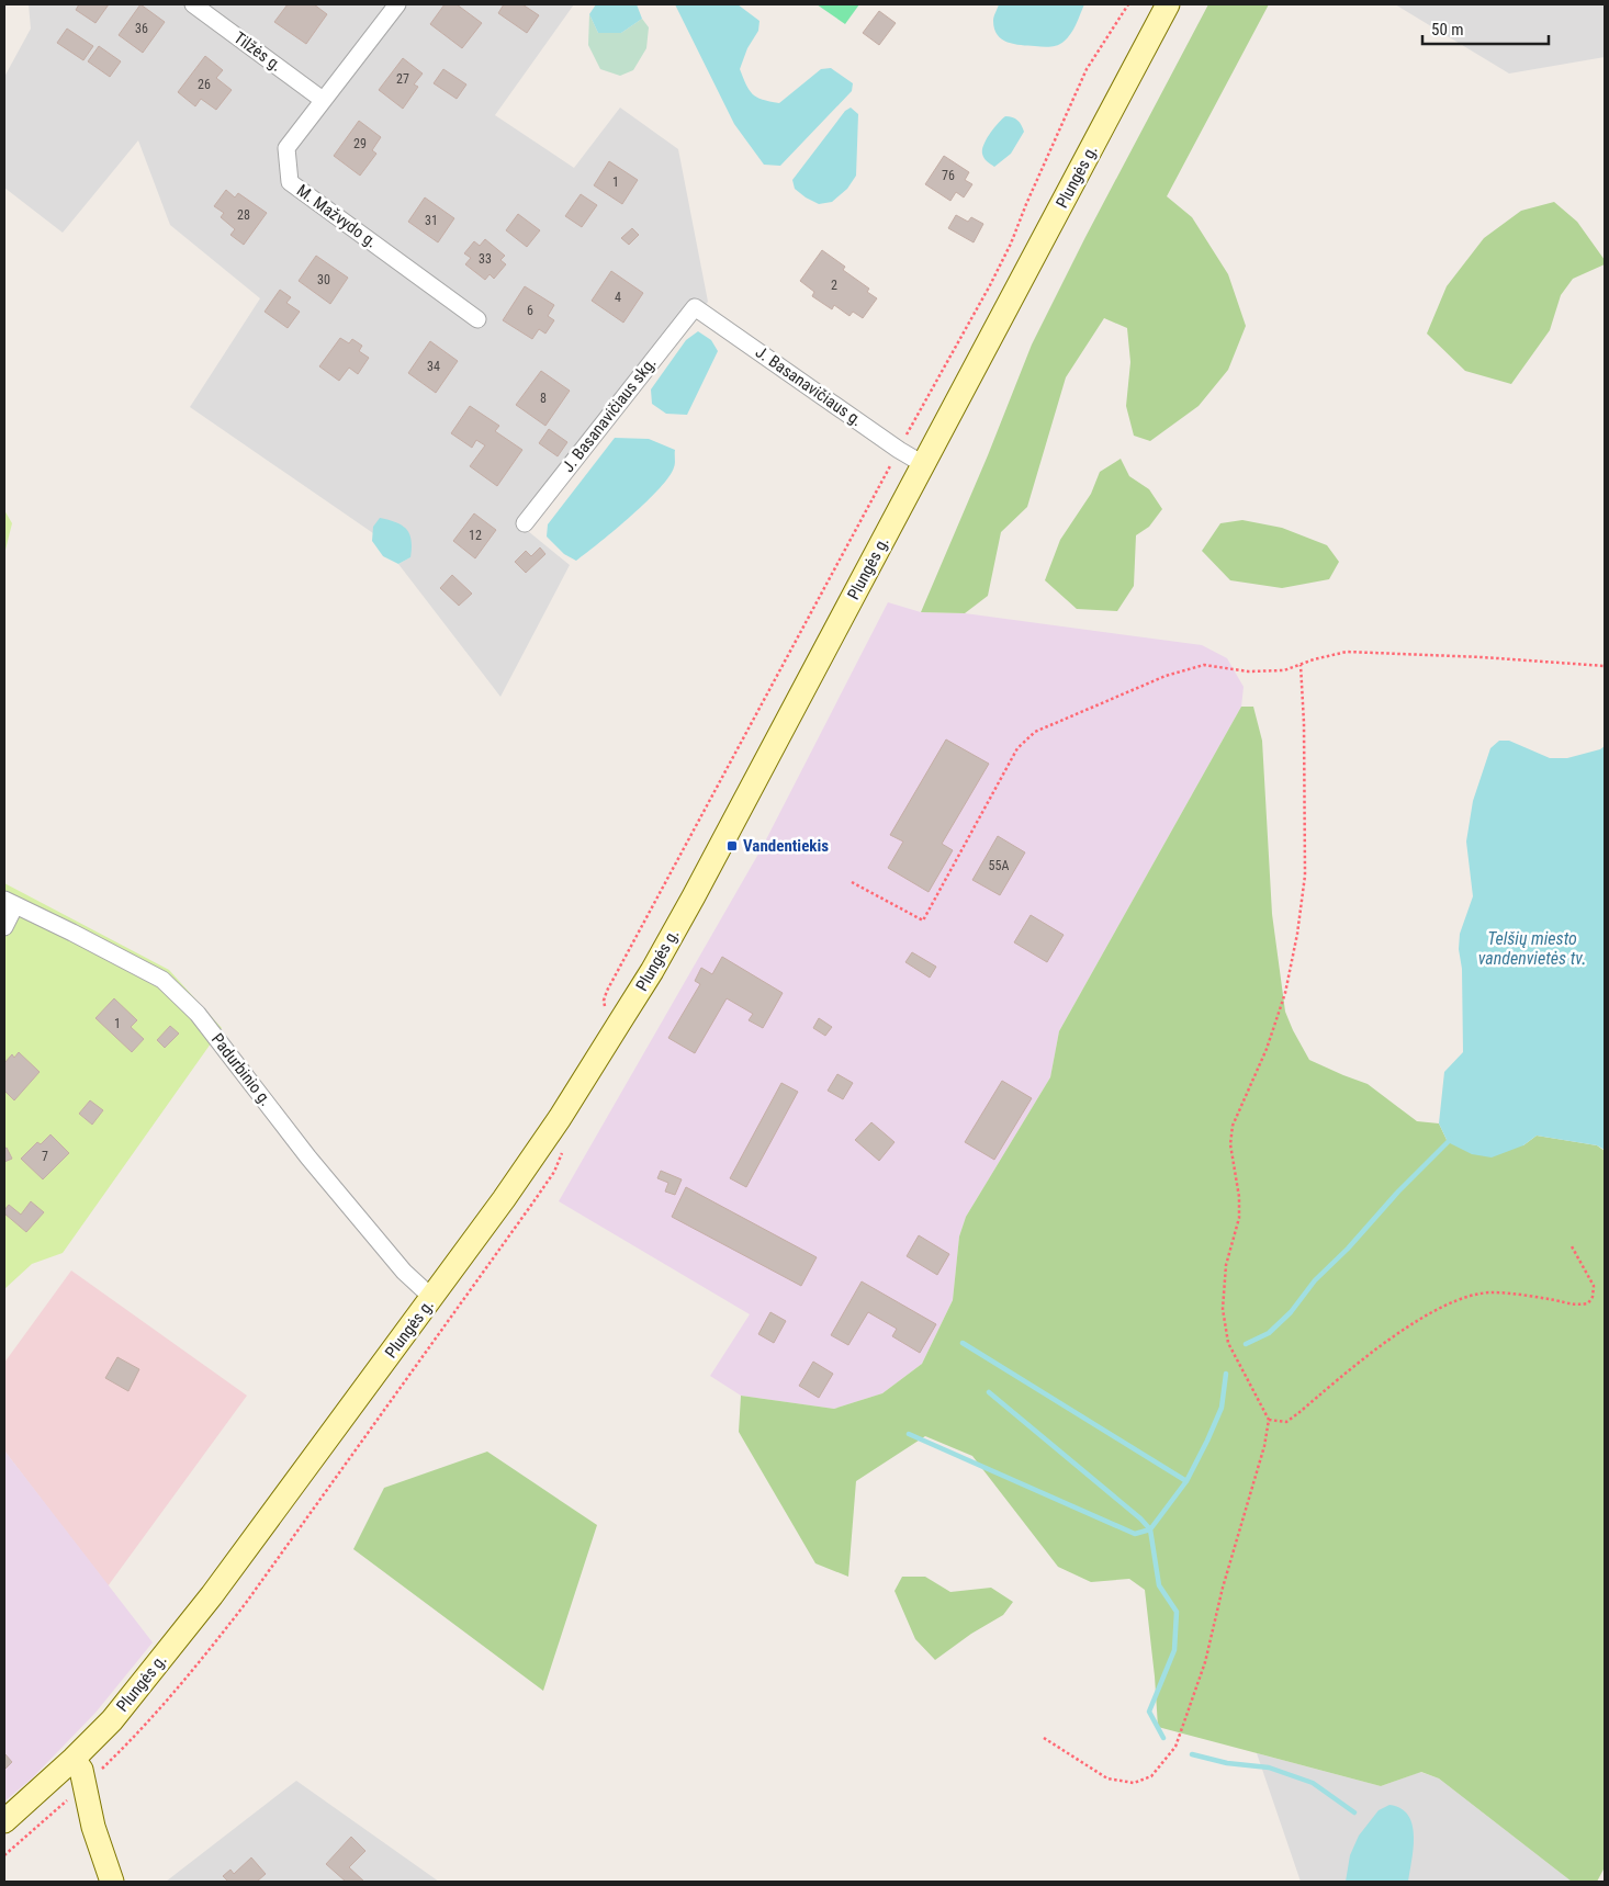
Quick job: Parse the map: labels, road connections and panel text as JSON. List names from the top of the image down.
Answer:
{
  "streets": {
    "main road": ["Plungės g."],
    "street": [
      "Tilžės g.",
      "M. Mažvydo g.",
      "J. Basanavičiaus g.",
      "J. Basanavičiaus skg.",
      "Padurbinio g."
    ]
  },
  "crossings": [
    ["Tilžės g.", "M. Mažvydo g."],
    ["Plungės g.", "J. Basanavičiaus g."],
    ["Plungės g.", "Padurbinio g."],
    ["J. Basanavičiaus g.", "J. Basanavičiaus skg."]
  ],
  "water": ["Telšių miesto vandenvietės tv."],
  "places": {
    "transit": ["Vandentiekis"]
  },
  "house_numbers": [
    "36",
    "27",
    "26",
    "29",
    "76",
    "1",
    "28",
    "31",
    "33",
    "30",
    "2",
    "4",
    "6",
    "34",
    "8",
    "12",
    "55A",
    "1",
    "7"
  ],
  "scale_bar": "50 m"
}
